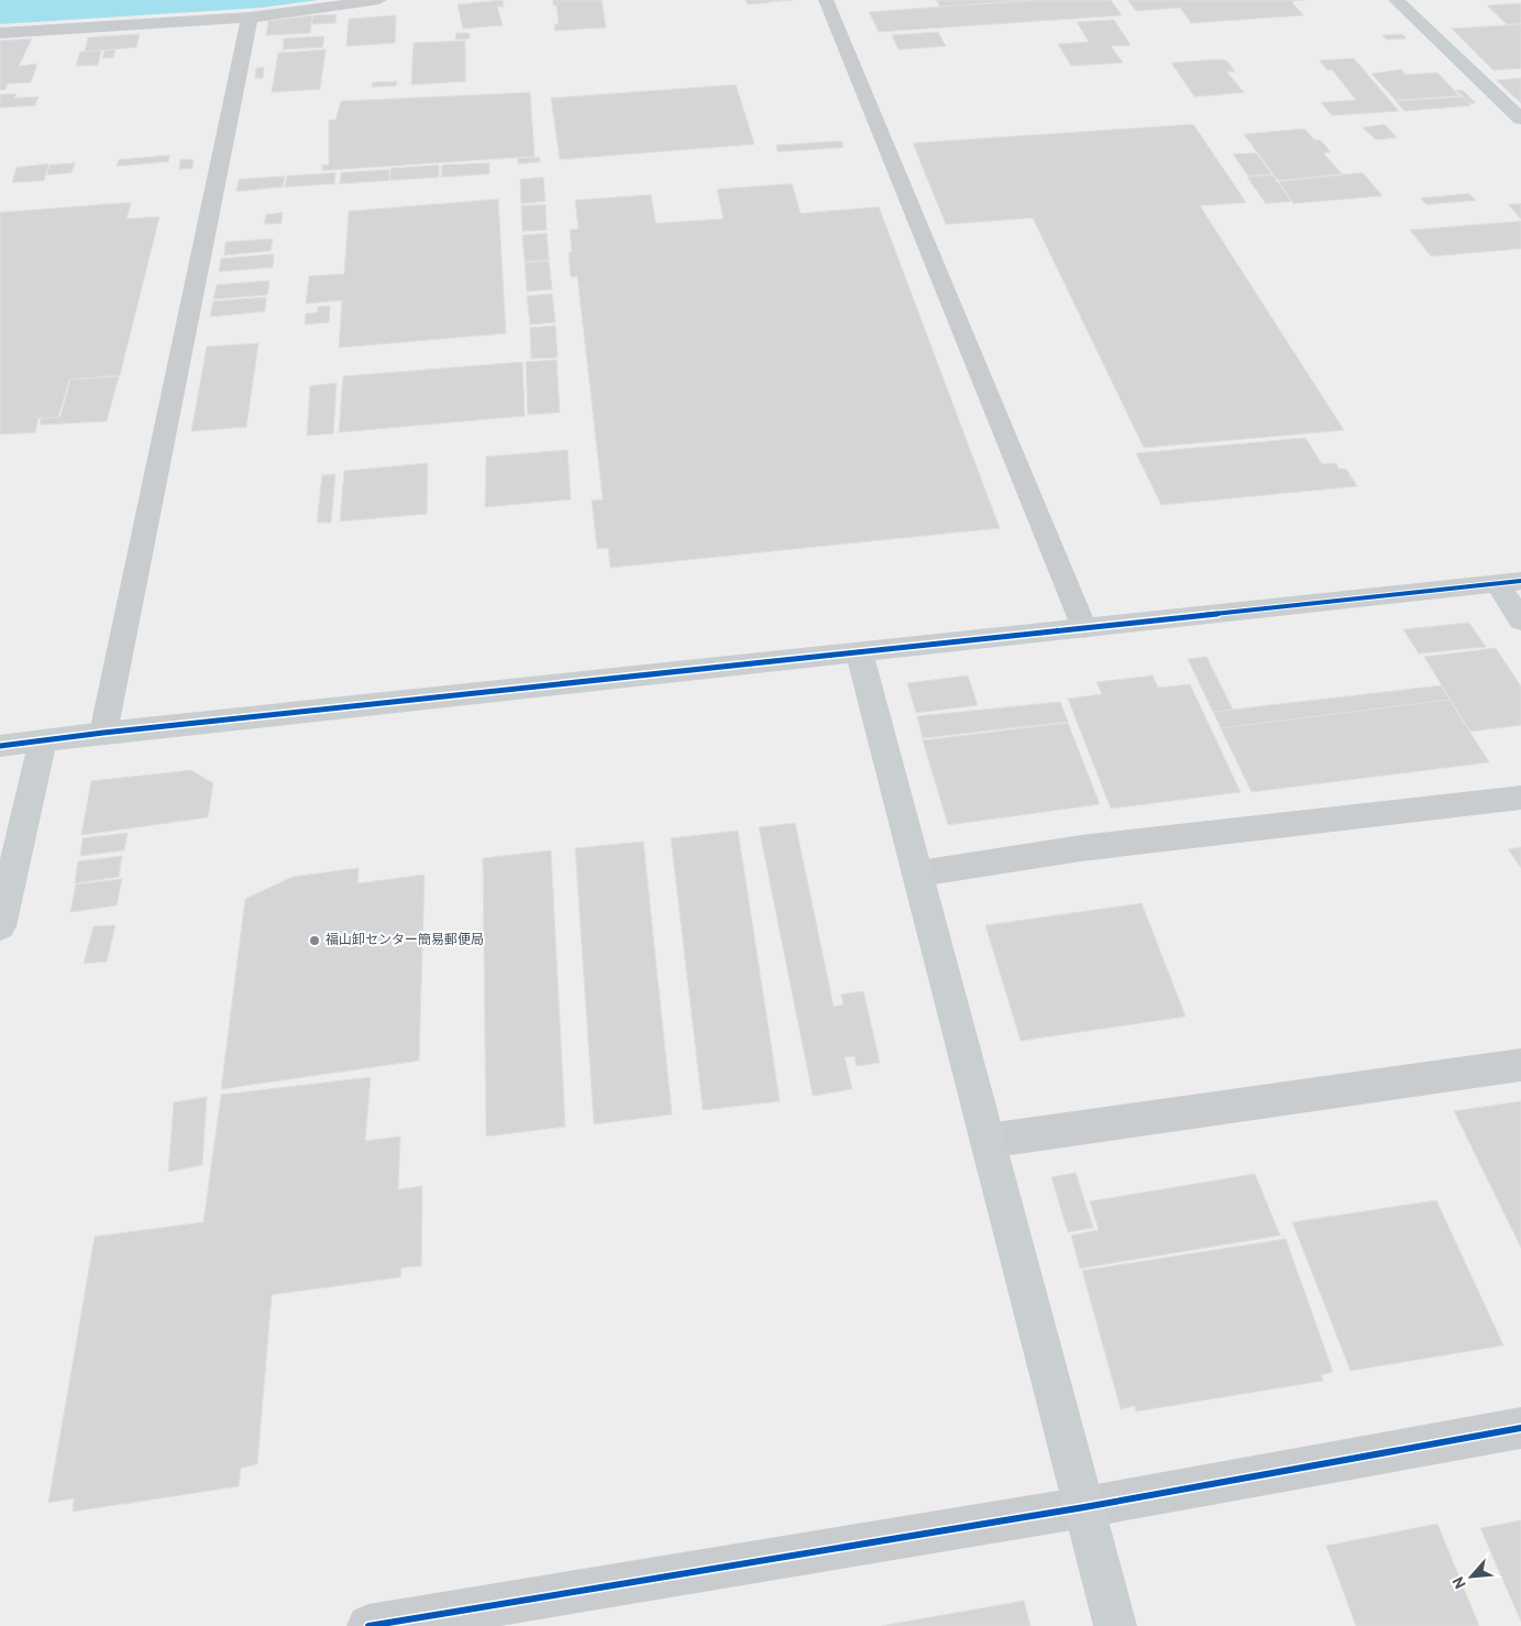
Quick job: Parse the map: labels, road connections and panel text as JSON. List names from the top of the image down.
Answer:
{
  "places": ["福山卸センター簡易郵便局"],
  "north": "bottom left"
}
